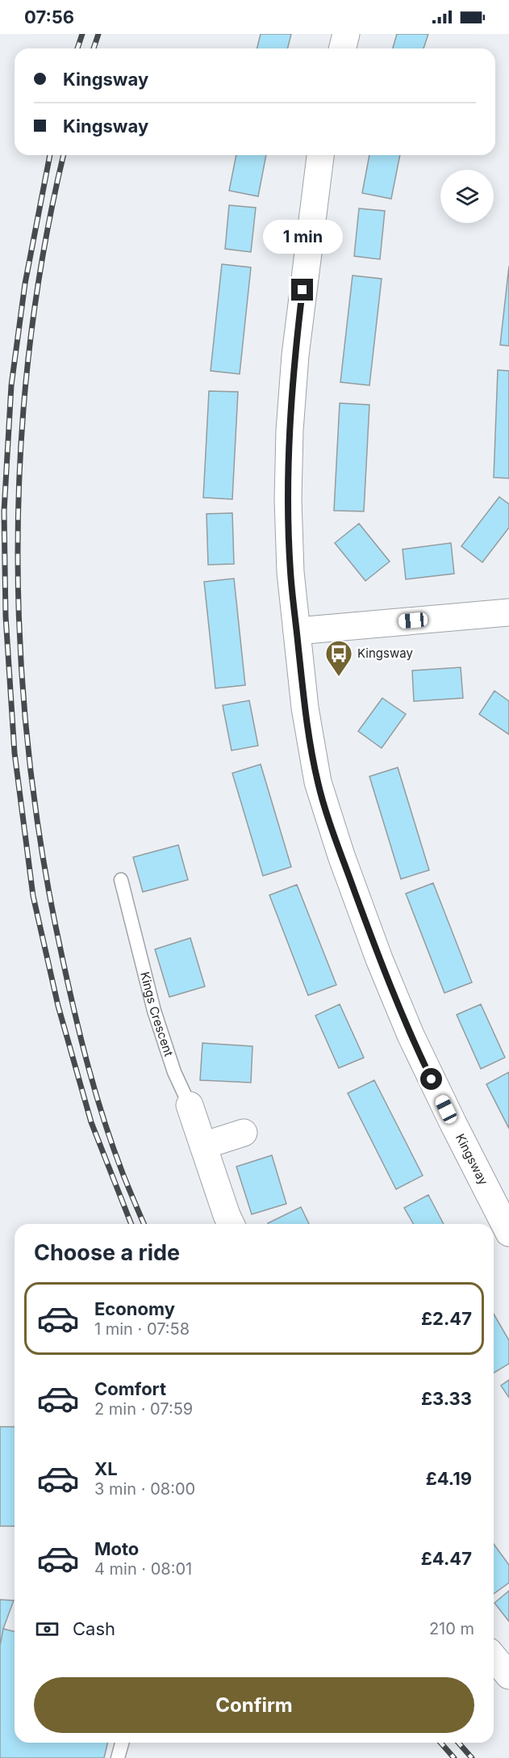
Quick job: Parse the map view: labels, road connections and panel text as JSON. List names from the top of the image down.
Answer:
{
  "streets": {
    "street": ["Kings Crescent", "Kingsway"]
  },
  "places": {
    "bus stop": ["Kingsway"]
  },
  "page": {
    "status": "07:56",
    "banner": ["Kingsway", "Kingsway"],
    "bubble": "1 min",
    "heading": "Choose a ride",
    "list": [
      {
        "name": "Economy",
        "note": "1 min · 07:58",
        "value": "£2.47"
      },
      {
        "name": "Comfort",
        "note": "2 min · 07:59",
        "value": "£3.33"
      },
      {
        "name": "XL",
        "note": "3 min · 08:00",
        "value": "£4.19"
      },
      {
        "name": "Moto",
        "note": "4 min · 08:01",
        "value": "£4.47"
      }
    ],
    "pay": ["Cash", "210 m"],
    "buttons": "Confirm"
  }
}
